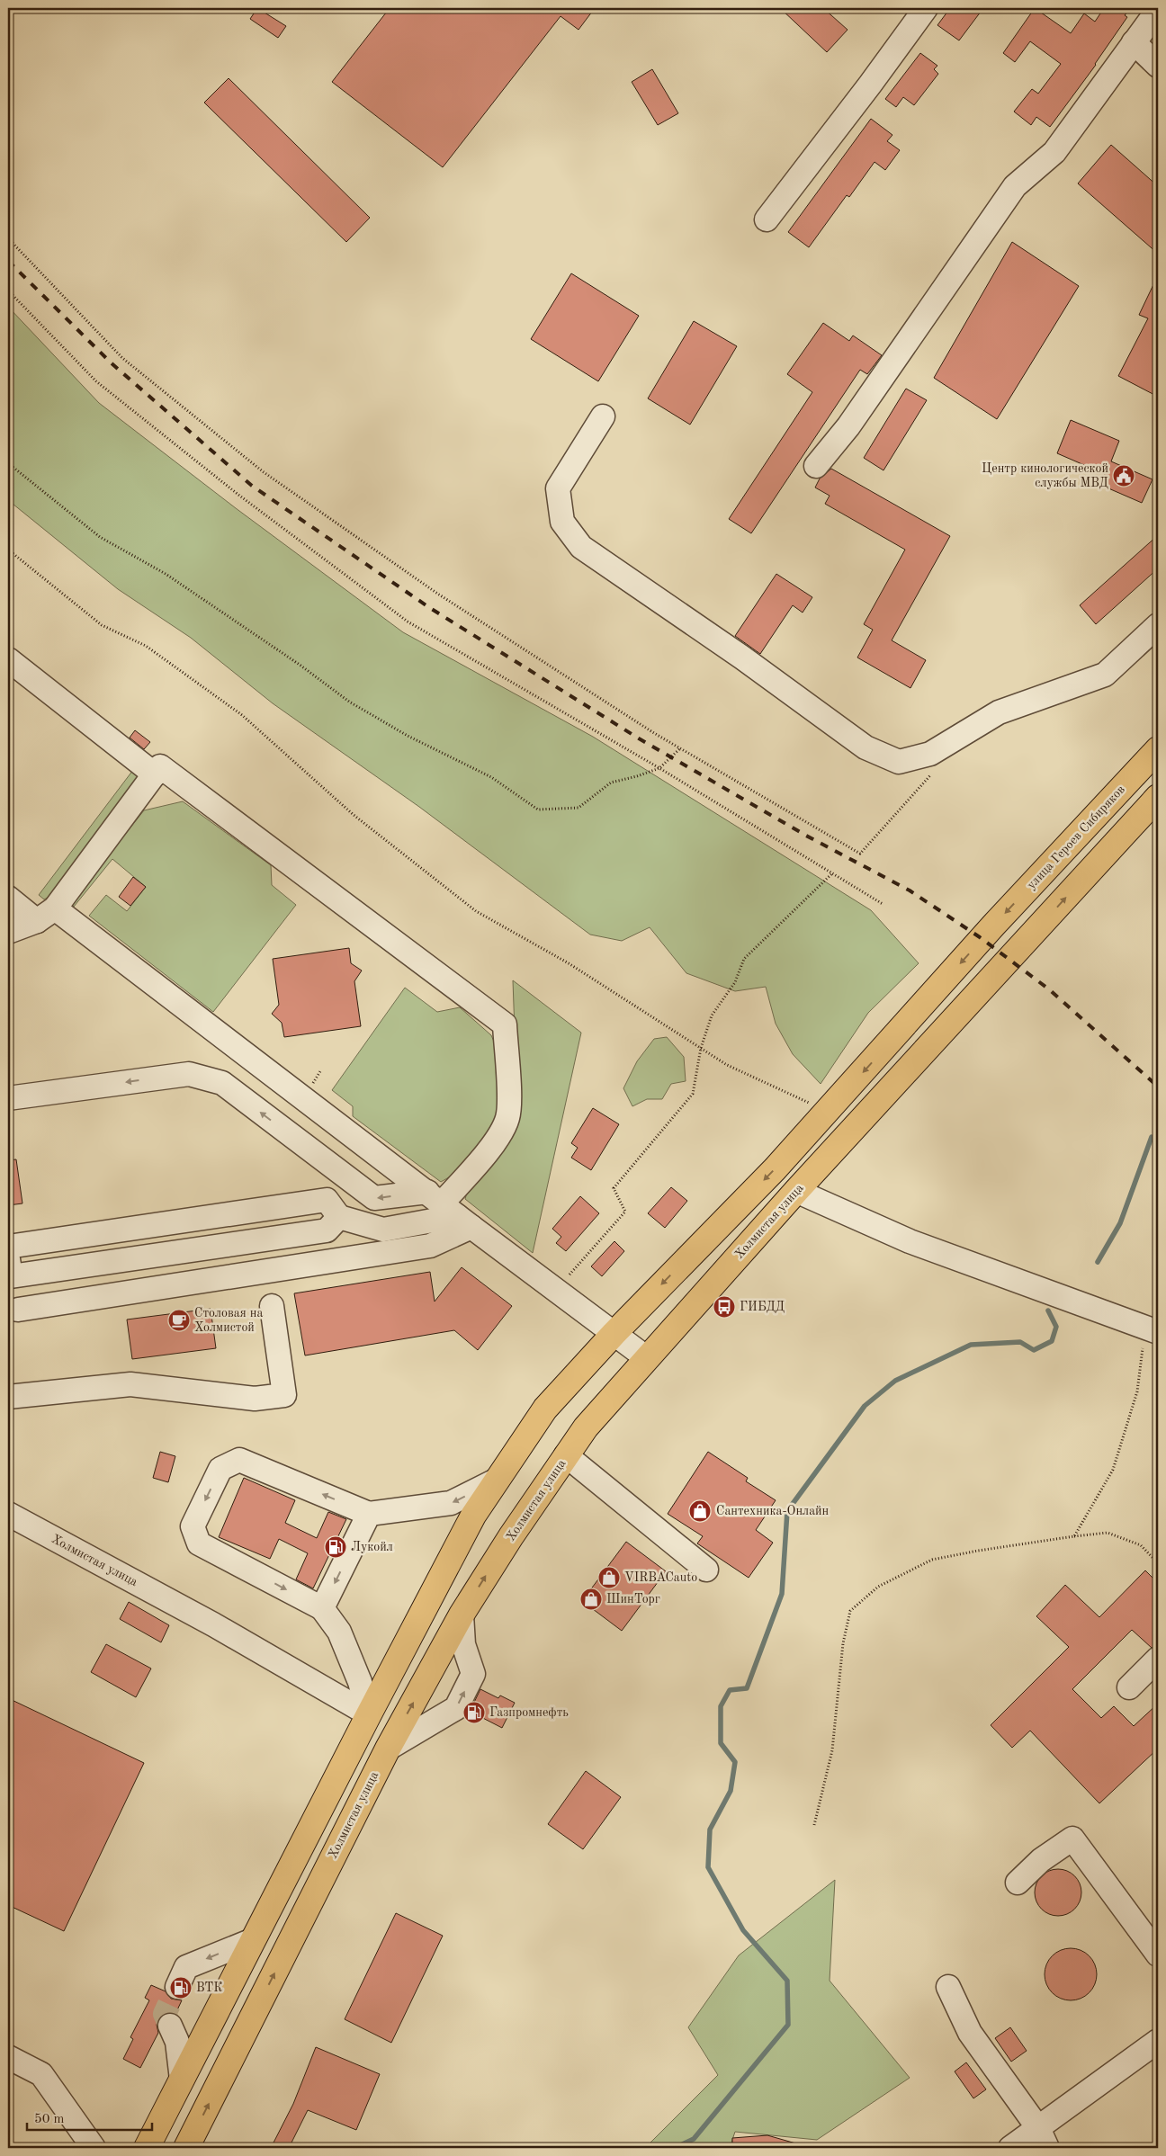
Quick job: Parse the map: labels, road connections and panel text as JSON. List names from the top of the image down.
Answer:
{
  "streets": {
    "highway": ["улица Героев Сибиряков", "Холмистая улица"]
  },
  "one_way": ["улица Героев Сибиряков"],
  "places": {
    "public building": ["Центр кинологической службы МВД"],
    "bus stop": ["ГИБДД"],
    "cafe": ["Столовая на Холмистой"],
    "shop": ["Сантехника-Онлайн", "VIRBACauto", "ШинТорг"],
    "fuel station": ["Лукойл", "Газпромнефть", "ВТК"]
  },
  "scale_bar": "50 m"
}
